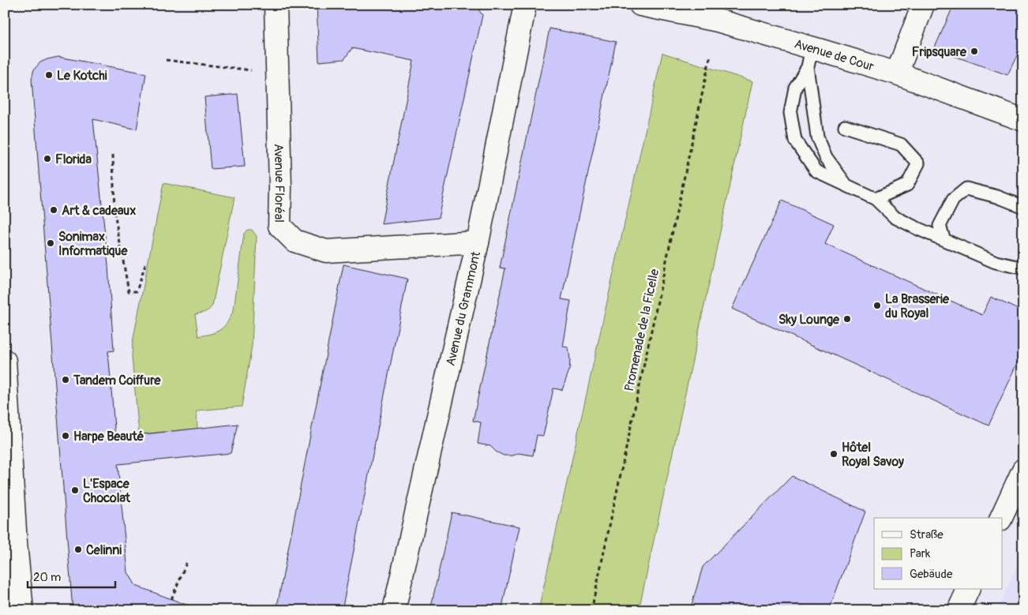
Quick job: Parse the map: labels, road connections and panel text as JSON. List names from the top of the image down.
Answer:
{
  "streets": {
    "street": ["Avenue de Cour", "Avenue Floréal", "Avenue du Grammont"],
    "path": ["Promenade de la Ficelle"]
  },
  "crossings": [
    ["Avenue Floréal", "Avenue du Grammont"]
  ],
  "places": [
    "Fripsquare",
    "Le Kotchi",
    "Florida",
    "Art & cadeaux",
    "Sonimax Informatique",
    "La Brasserie du Royal",
    "Sky Lounge",
    "Tandem Coiffure",
    "Harpe Beauté",
    "Hôtel Royal Savoy",
    "L'Espace Chocolat",
    "Celinni"
  ],
  "legend": ["Straße", "Park", "Gebäude"],
  "scale_bar": "20 m"
}
